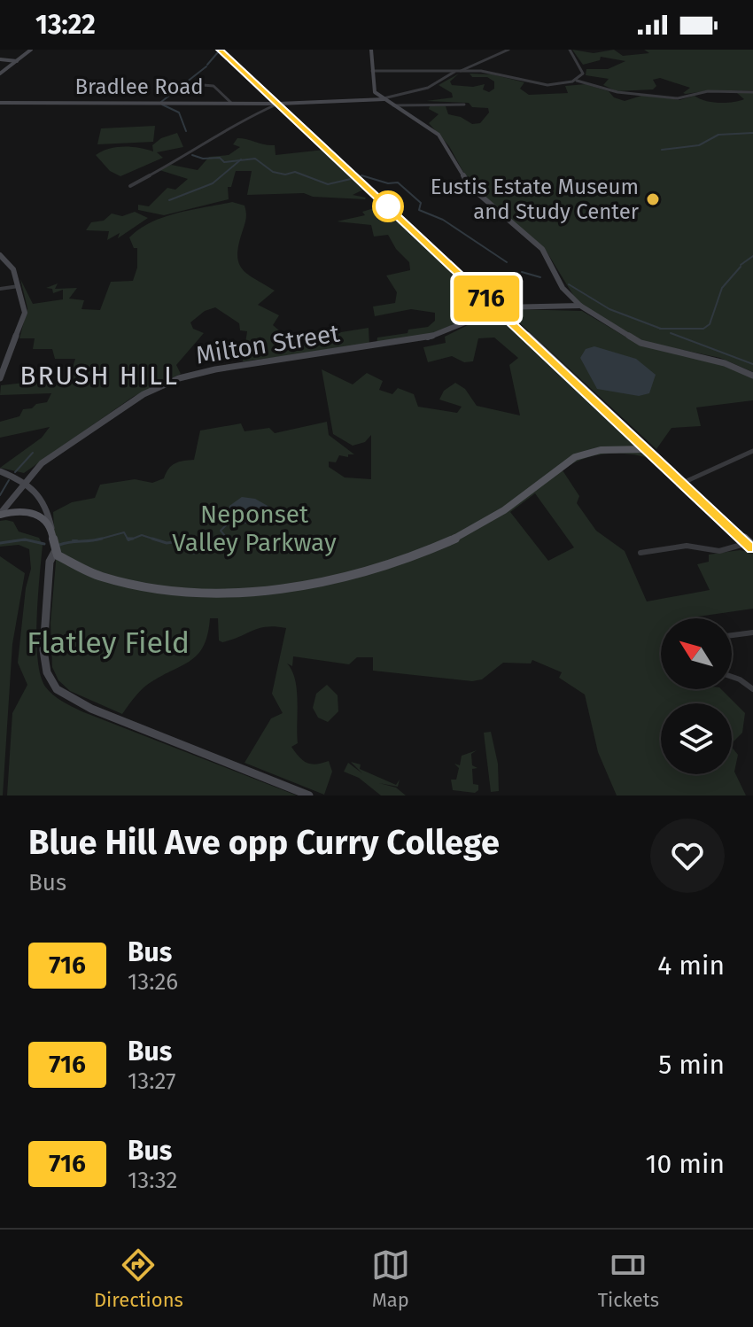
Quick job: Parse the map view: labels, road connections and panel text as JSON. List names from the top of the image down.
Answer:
{
  "streets": {
    "street": ["Bradlee Road", "Milton Street"]
  },
  "districts": ["BRUSH HILL"],
  "parks": ["Neponset Valley Parkway", "Flatley Field"],
  "places": ["Eustis Estate Museum and Study Center"],
  "lines": ["bus line 716"],
  "north": "top left",
  "page": {
    "status": "13:22",
    "on_map": "716",
    "heading": ["Blue Hill Ave opp Curry College", "Bus"],
    "list": [
      {
        "mark": "716",
        "name": "Bus",
        "note": "13:26",
        "value": "4 min"
      },
      {
        "mark": "716",
        "name": "Bus",
        "note": "13:27",
        "value": "5 min"
      },
      {
        "mark": "716",
        "name": "Bus",
        "note": "13:32",
        "value": "10 min"
      }
    ],
    "tabs": ["Directions", "Map", "Tickets"]
  }
}
